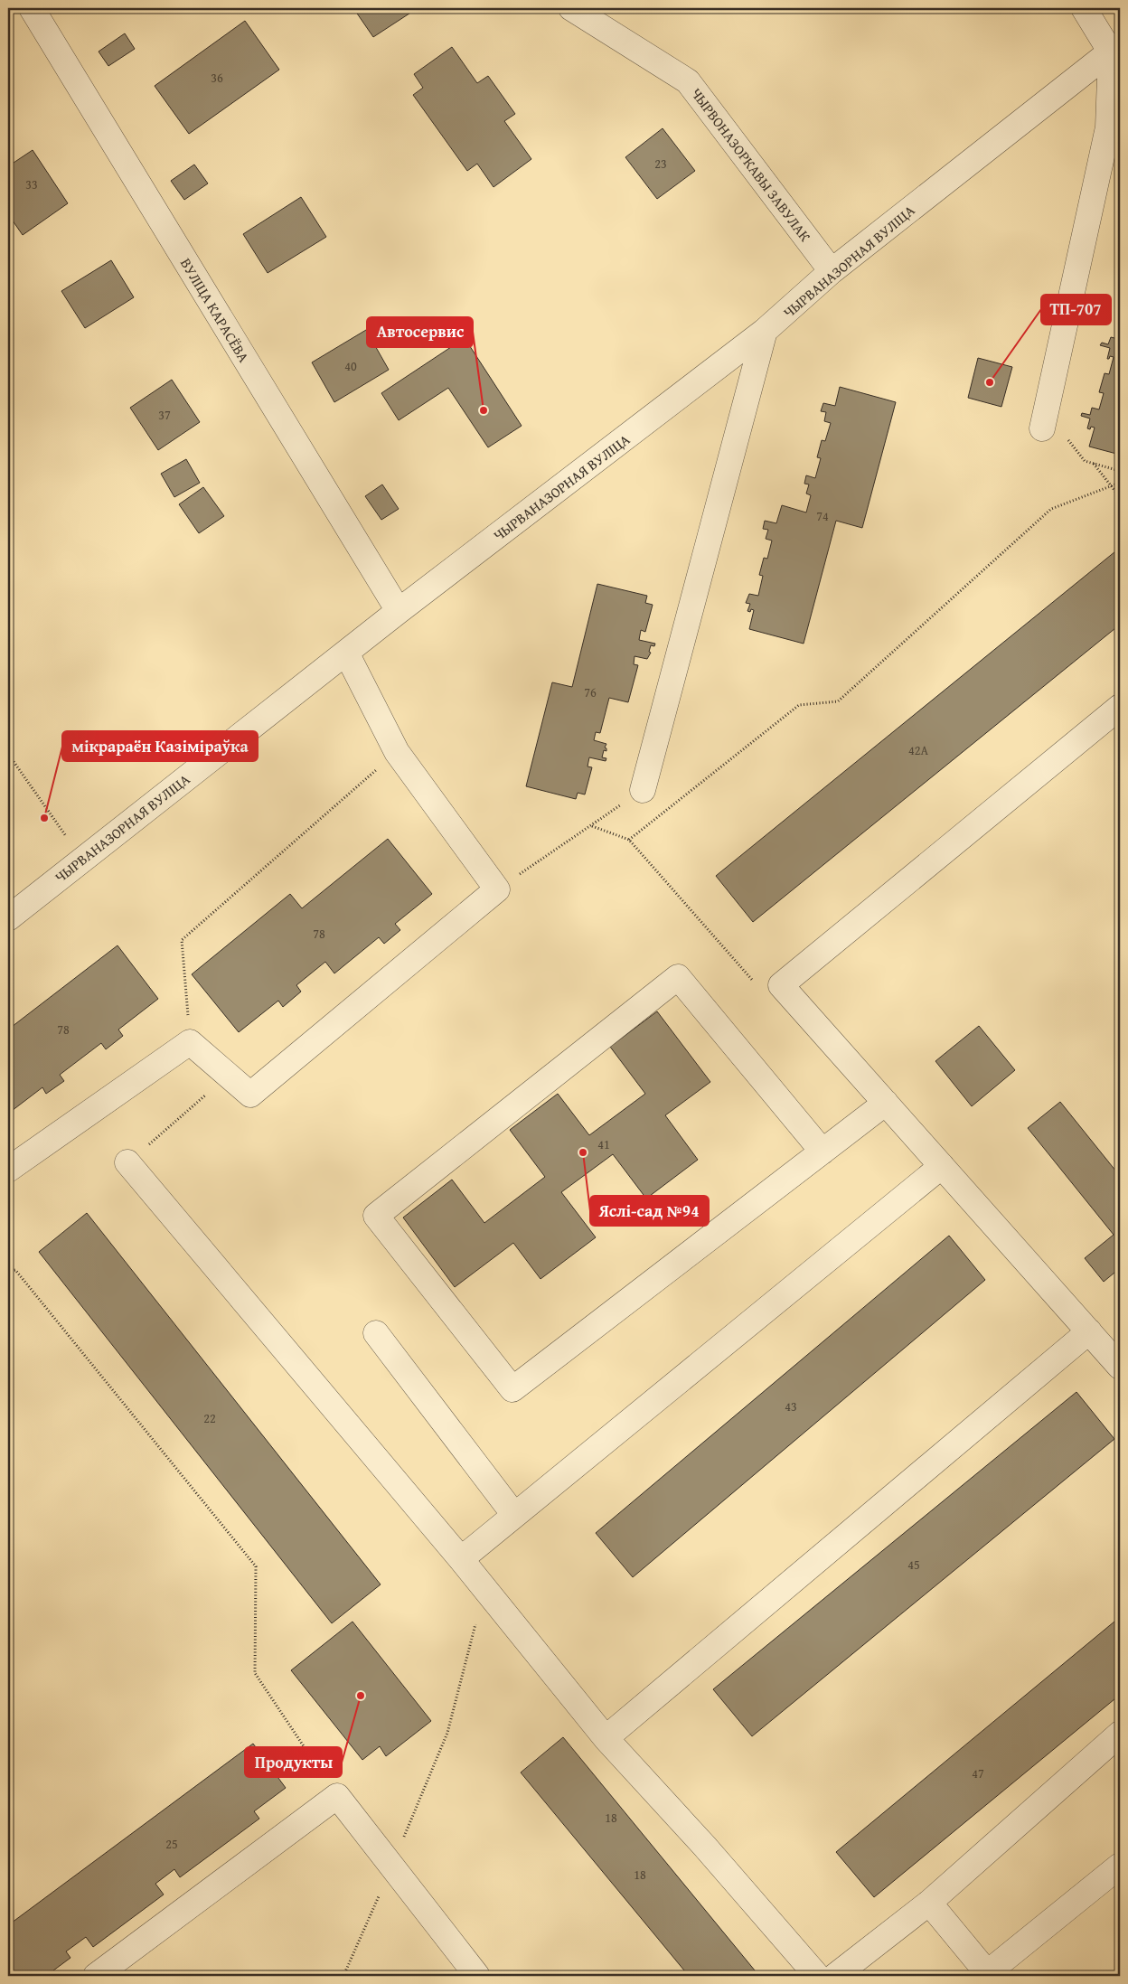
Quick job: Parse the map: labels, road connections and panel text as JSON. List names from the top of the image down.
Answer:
{
  "streets": {
    "street": ["ЧЫРВОНАЗОРКАВЫ ЗАВУЛАК", "ЧЫРВАНАЗОРНАЯ ВУЛІЦА", "ВУЛІЦА КАРАСЁВА"]
  },
  "crossings": [
    ["ЧЫРВОНАЗОРКАВЫ ЗАВУЛАК", "ЧЫРВАНАЗОРНАЯ ВУЛІЦА"],
    ["ЧЫРВАНАЗОРНАЯ ВУЛІЦА", "ВУЛІЦА КАРАСЁВА"]
  ],
  "places": [
    "ТП-707",
    "Автосервис",
    "мікрараён Казіміраўка",
    "Яслі-сад №94",
    "Продукты"
  ],
  "house_numbers": [
    "36",
    "23",
    "33",
    "40",
    "37",
    "74",
    "76",
    "42А",
    "78",
    "78",
    "41",
    "43",
    "22",
    "45",
    "47",
    "18",
    "25",
    "18"
  ]
}
